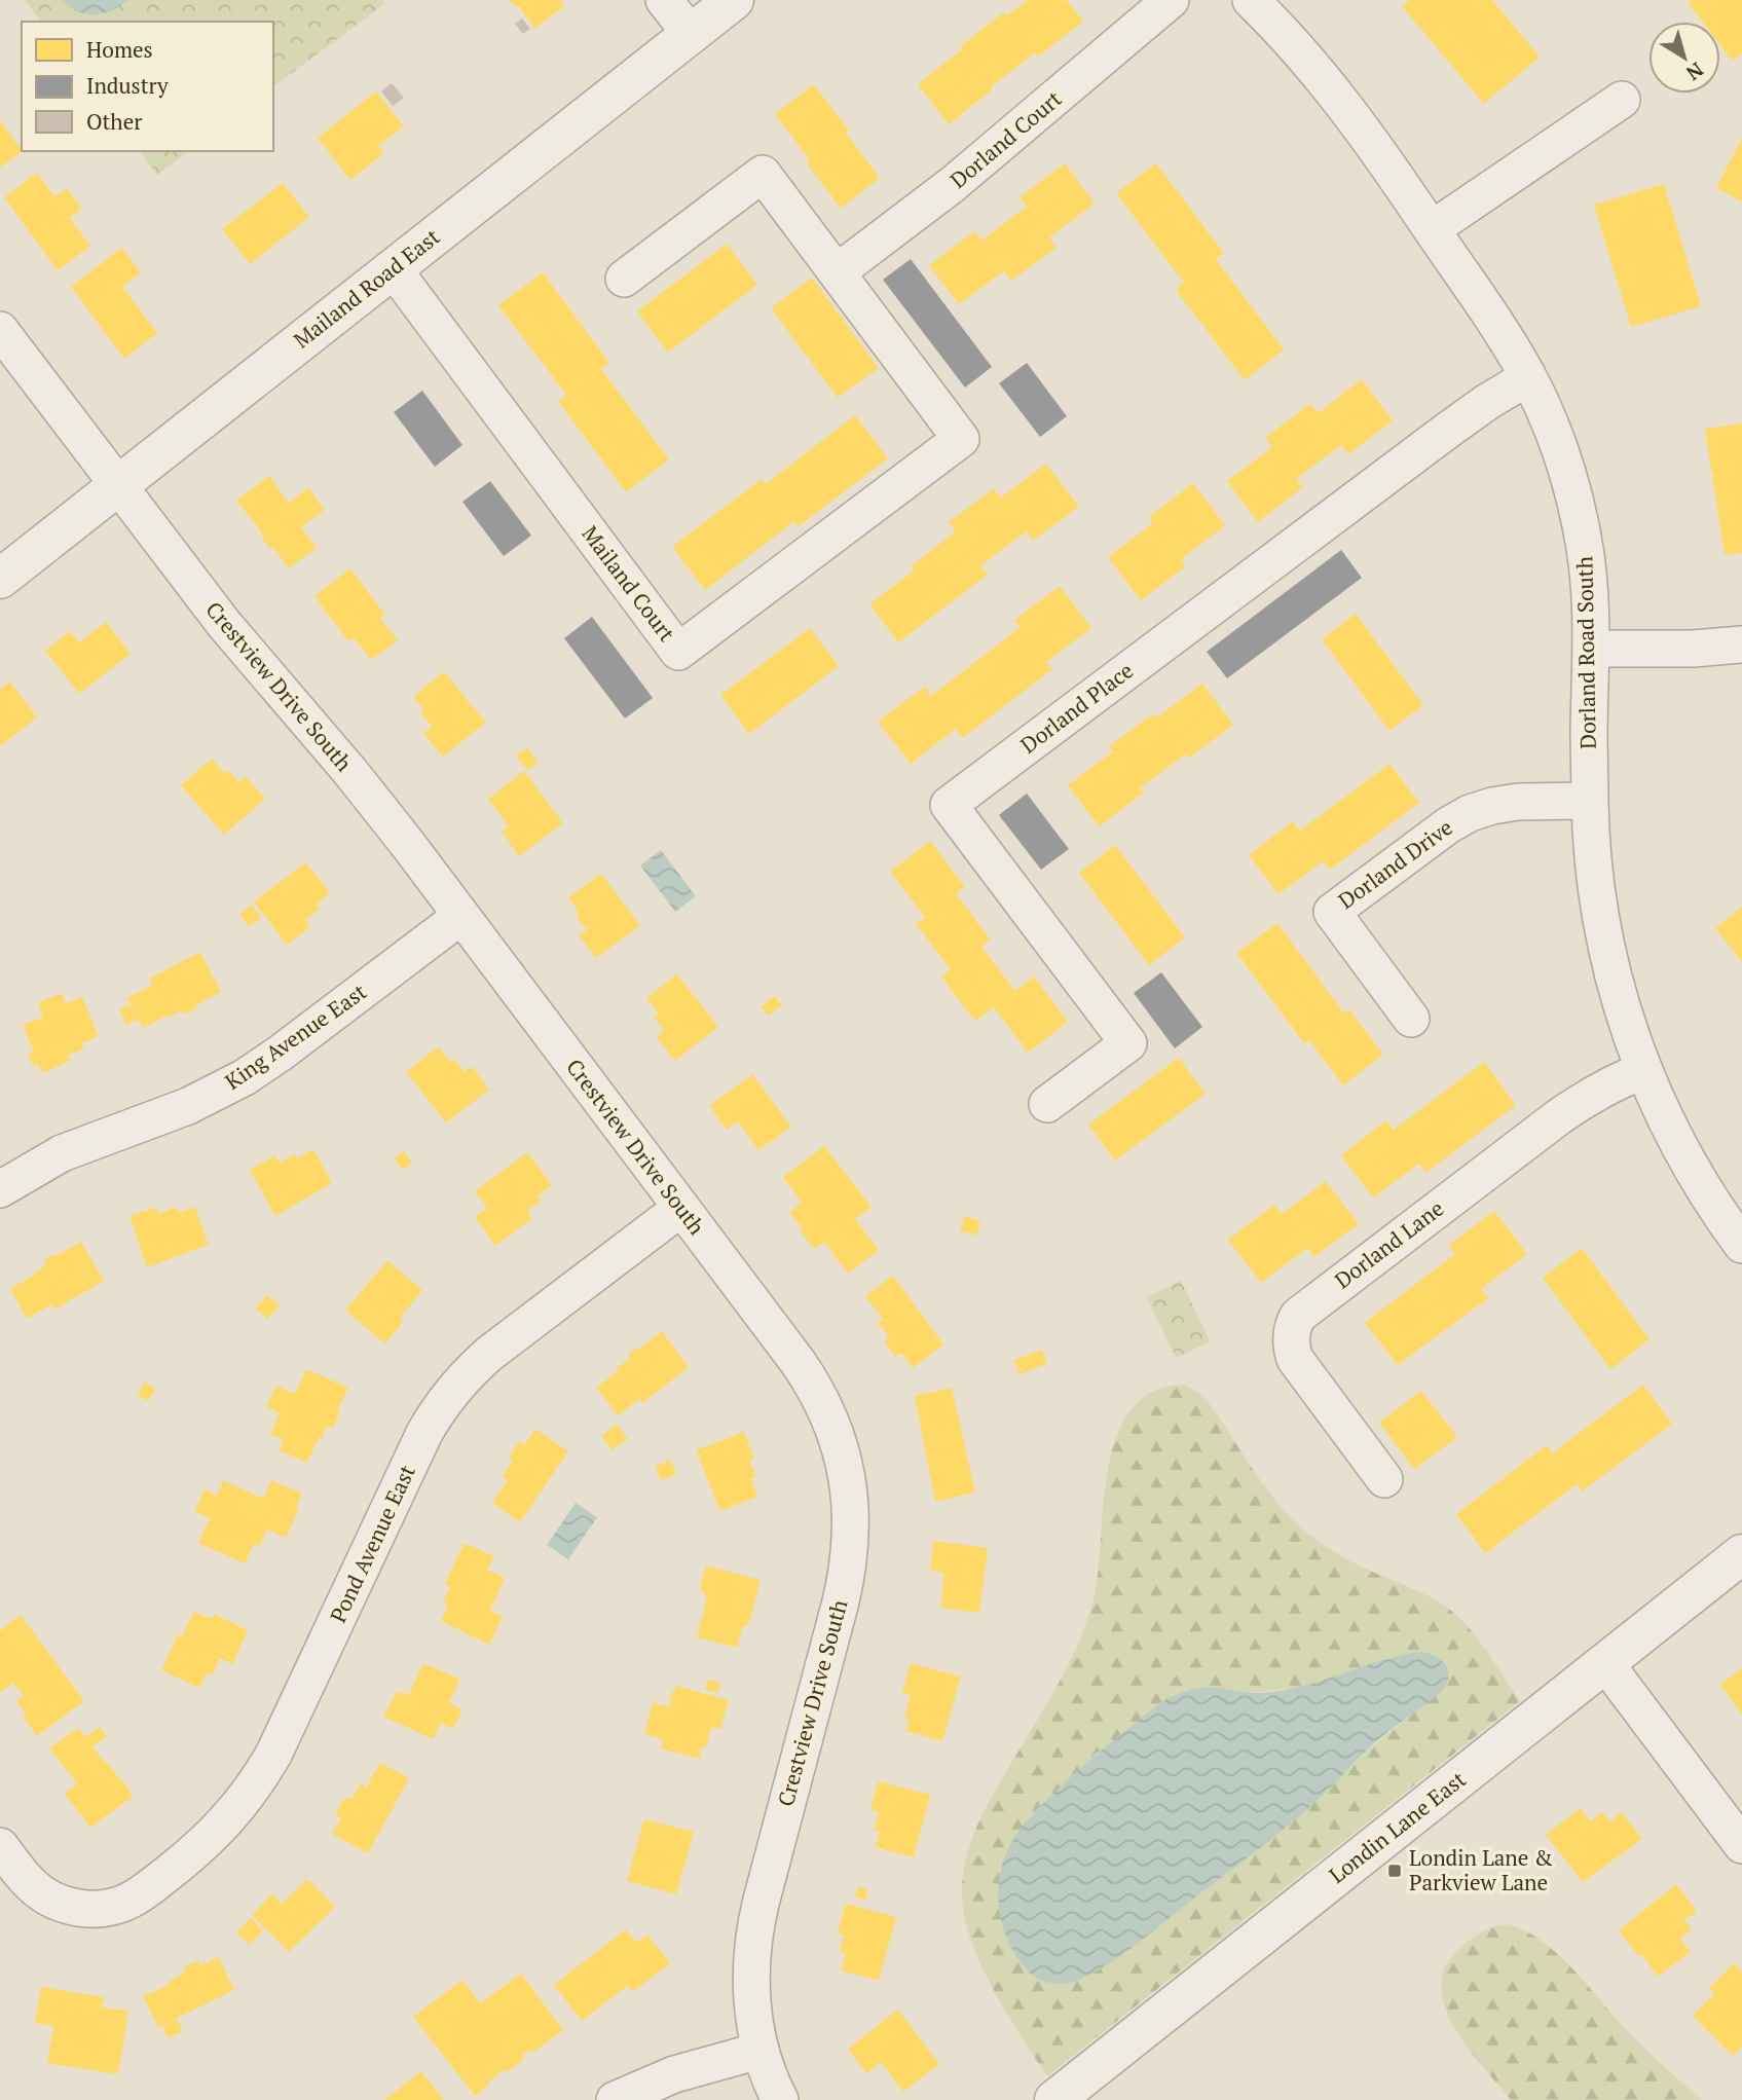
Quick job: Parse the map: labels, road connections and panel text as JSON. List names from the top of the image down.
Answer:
{
  "streets": {
    "street": [
      "Dorland Court",
      "Mailand Road East",
      "Mailand Court",
      "Dorland Road South",
      "Crestview Drive South",
      "Dorland Place",
      "Dorland Drive",
      "King Avenue East",
      "Dorland Lane",
      "Pond Avenue East",
      "Londin Lane East"
    ]
  },
  "crossings": [
    ["Dorland Court", "Mailand Court"],
    ["Mailand Road East", "Mailand Court"],
    ["Mailand Road East", "Crestview Drive South"],
    ["Dorland Road South", "Dorland Place"],
    ["Dorland Road South", "Dorland Drive"],
    ["Dorland Road South", "Dorland Lane"],
    ["Crestview Drive South", "King Avenue East"],
    ["Crestview Drive South", "Pond Avenue East"]
  ],
  "places": {
    "transit": ["Londin Lane & Parkview Lane"]
  },
  "legend": ["Homes", "Industry", "Other"],
  "north": "bottom right"
}
